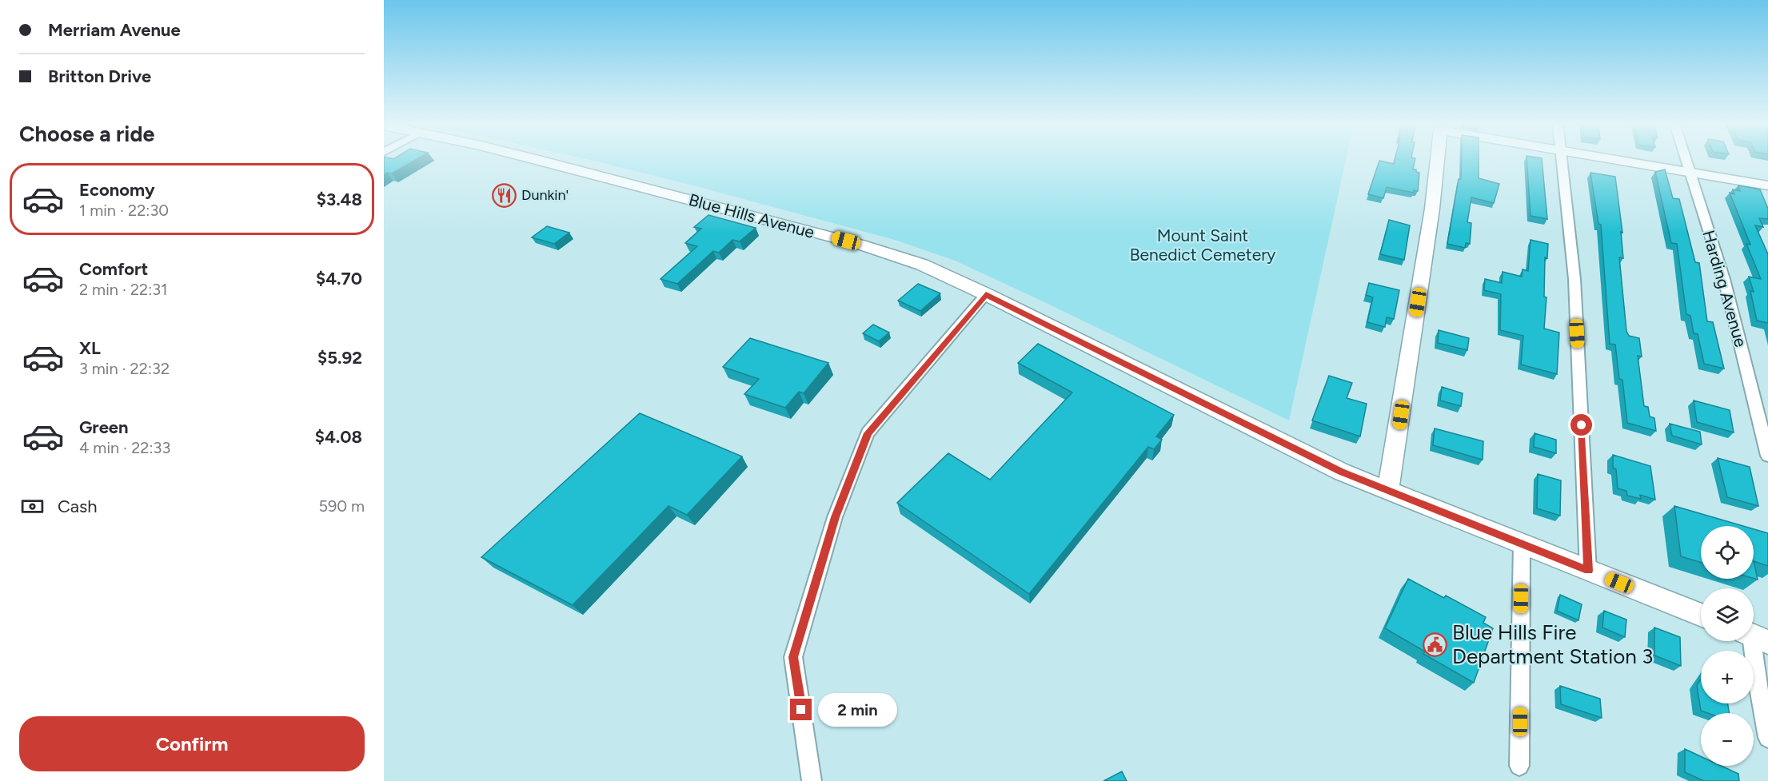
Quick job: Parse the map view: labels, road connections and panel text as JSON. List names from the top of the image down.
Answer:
{
  "streets": {
    "main road": ["Blue Hills Avenue"],
    "street": ["Harding Avenue"]
  },
  "parks": ["Mount Saint Benedict Cemetery"],
  "places": {
    "restaurant": ["Dunkin'"],
    "public building": ["Blue Hills Fire Department Station 3"]
  },
  "page": {
    "banner": ["Merriam Avenue", "Britton Drive"],
    "heading": "Choose a ride",
    "list": [
      {
        "name": "Economy",
        "note": "1 min · 22:30",
        "value": "$3.48"
      },
      {
        "name": "Comfort",
        "note": "2 min · 22:31",
        "value": "$4.70"
      },
      {
        "name": "XL",
        "note": "3 min · 22:32",
        "value": "$5.92"
      },
      {
        "name": "Green",
        "note": "4 min · 22:33",
        "value": "$4.08"
      }
    ],
    "pay": ["Cash", "590 m"],
    "map_buttons": ["+", "−"],
    "bubble": "2 min",
    "buttons": "Confirm"
  }
}
